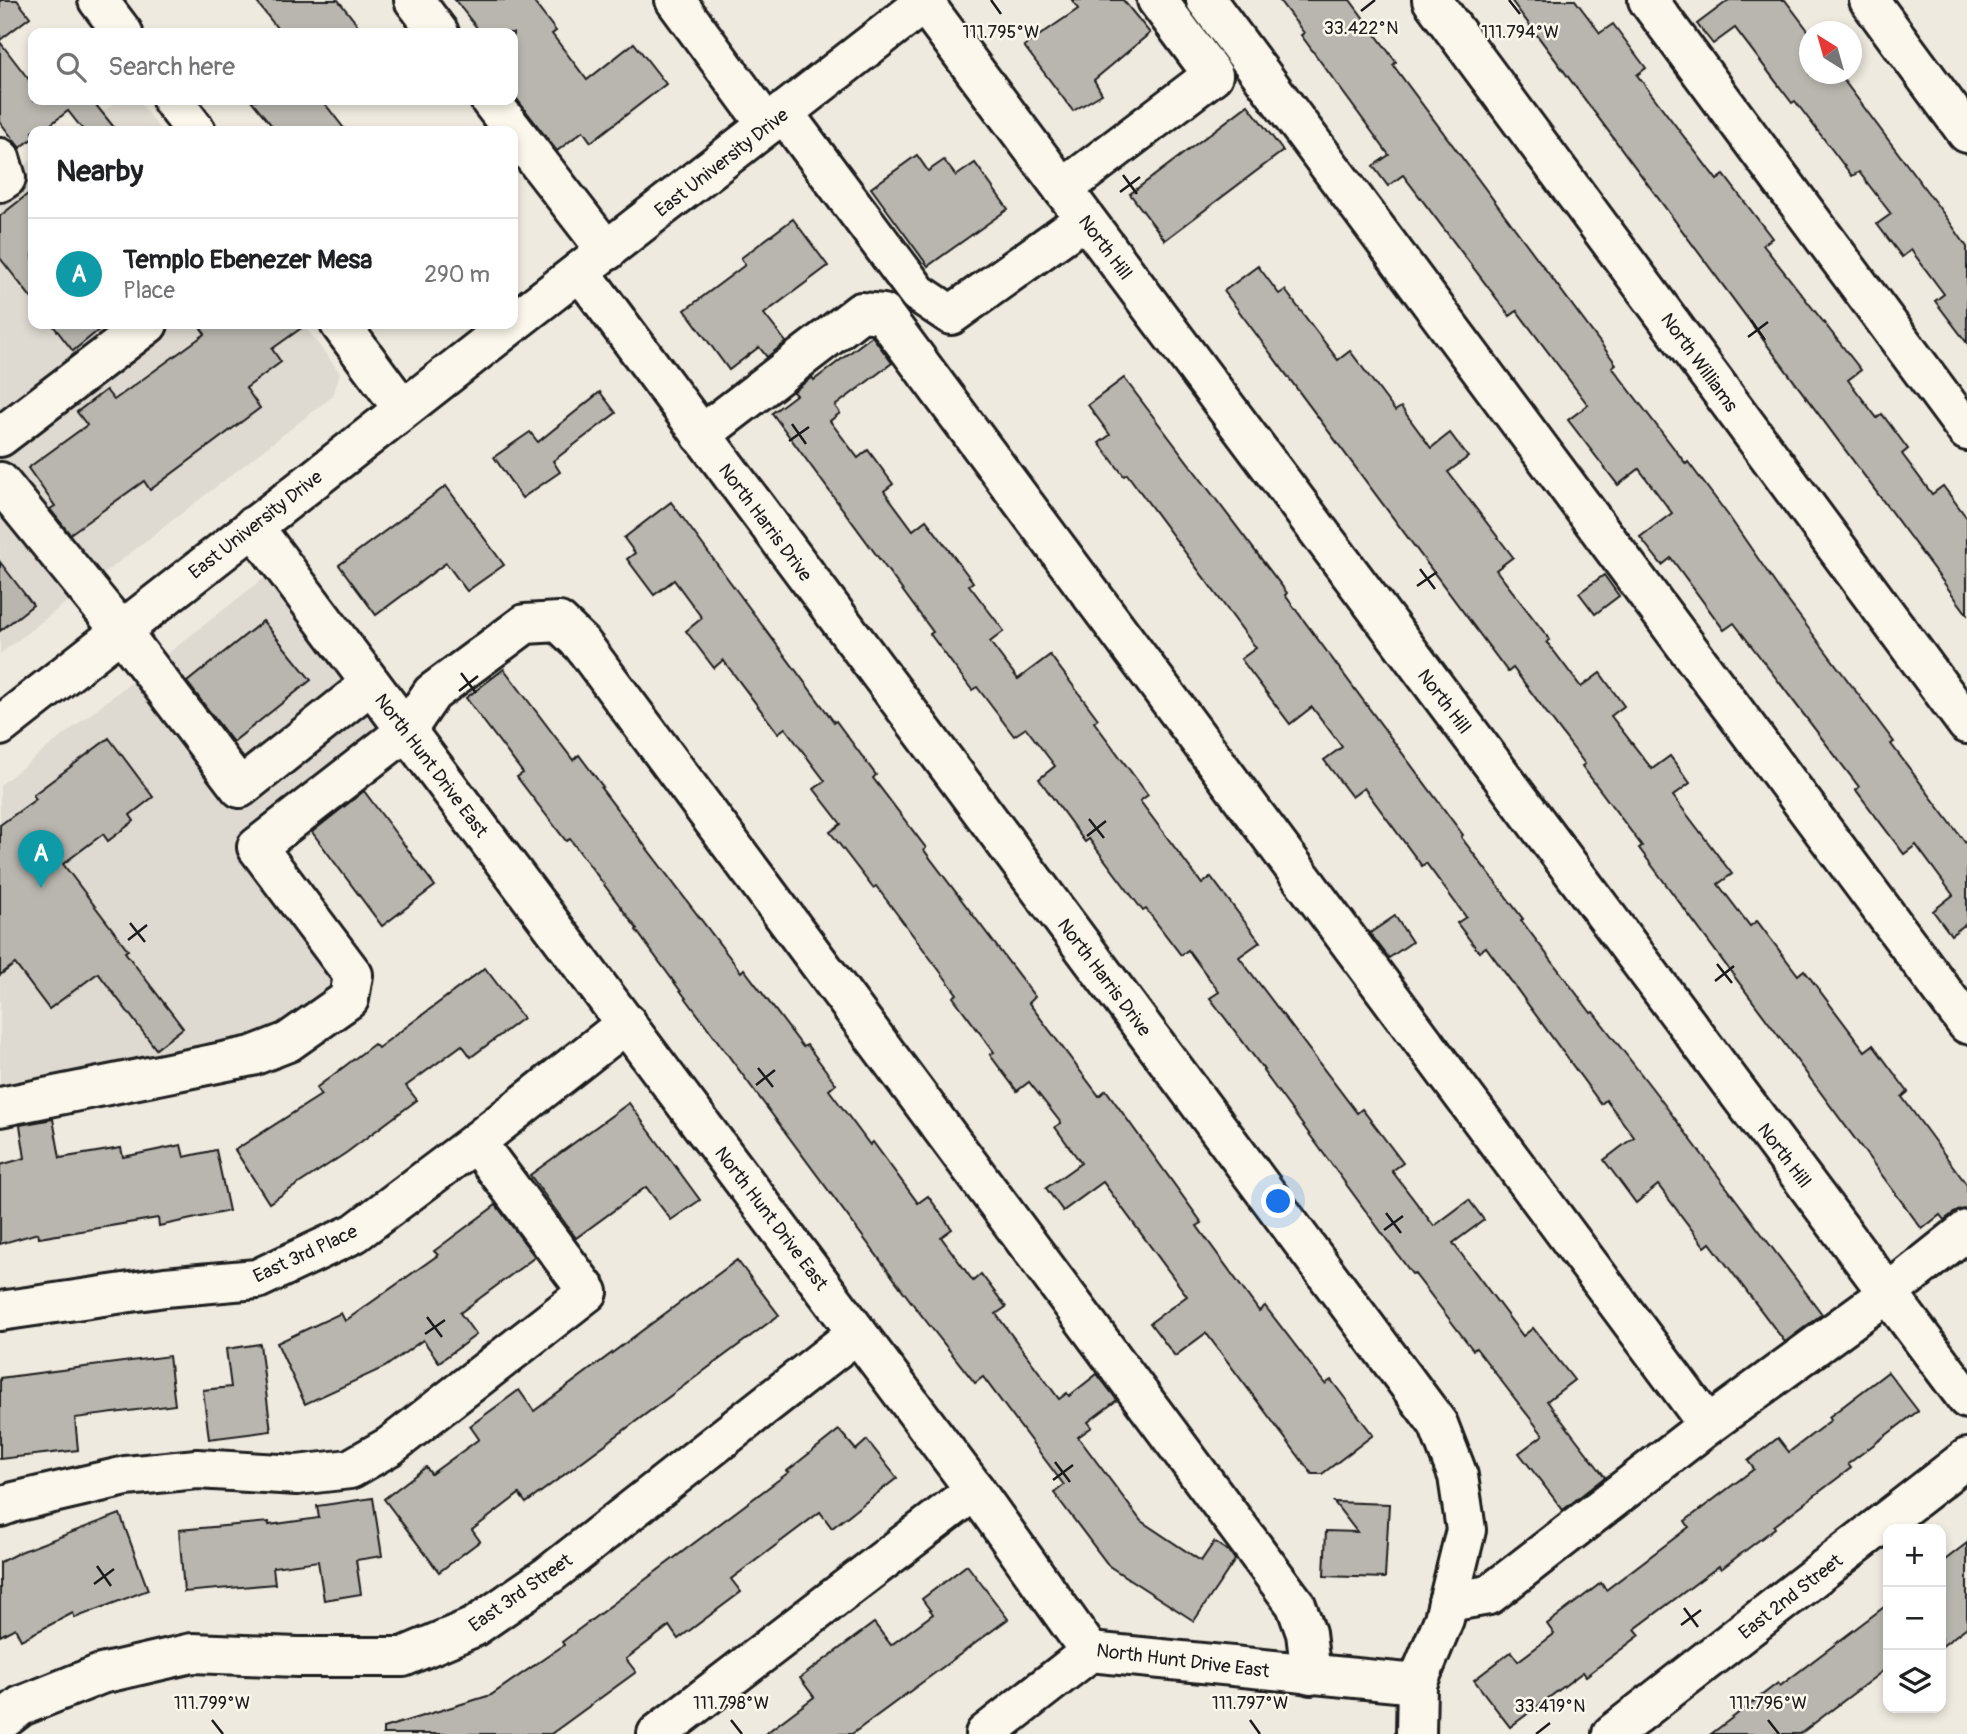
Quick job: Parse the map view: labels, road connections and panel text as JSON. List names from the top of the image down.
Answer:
{
  "streets": {
    "street": [
      "East University Drive",
      "North Hill",
      "North Williams",
      "North Harris Drive",
      "North Hunt Drive East",
      "East 3rd Place",
      "East 3rd Street",
      "East 2nd Street"
    ]
  },
  "crossings": [
    ["East University Drive", "North Hill"],
    ["East University Drive", "North Harris Drive"],
    ["East University Drive", "North Hunt Drive East"],
    ["North Harris Drive", "North Hunt Drive East"],
    ["North Hunt Drive East", "East 3rd Place"],
    ["North Hunt Drive East", "East 3rd Street"]
  ],
  "north": "top left",
  "page": {
    "search": "Search here",
    "heading": "Nearby",
    "list": [
      {
        "mark": "A",
        "name": "Templo Ebenezer Mesa",
        "note": "Place",
        "value": "290 m"
      }
    ],
    "pins": "A",
    "map_buttons": ["+", "−"]
  },
  "coordinates": [
    "33.422°N",
    "111.795°W",
    "111.794°W",
    "111.799°W",
    "111.798°W",
    "111.797°W",
    "111.796°W",
    "33.419°N"
  ]
}
